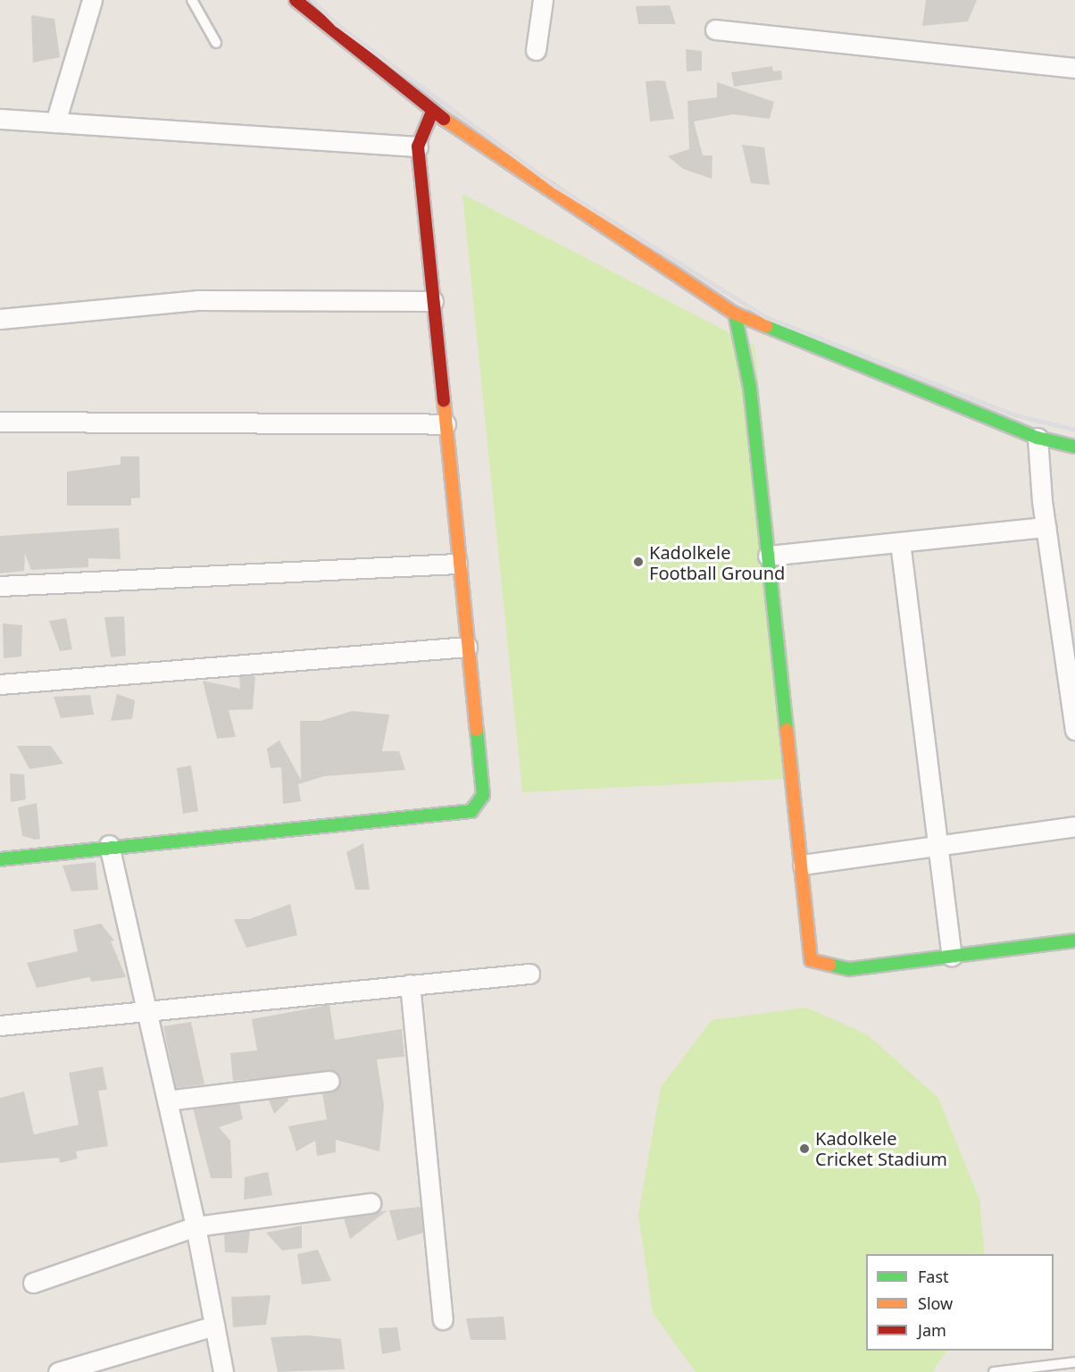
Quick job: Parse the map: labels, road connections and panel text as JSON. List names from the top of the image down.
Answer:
{
  "places": ["Kadolkele Football Ground", "Kadolkele Cricket Stadium"],
  "legend": ["Fast", "Slow", "Jam"]
}
